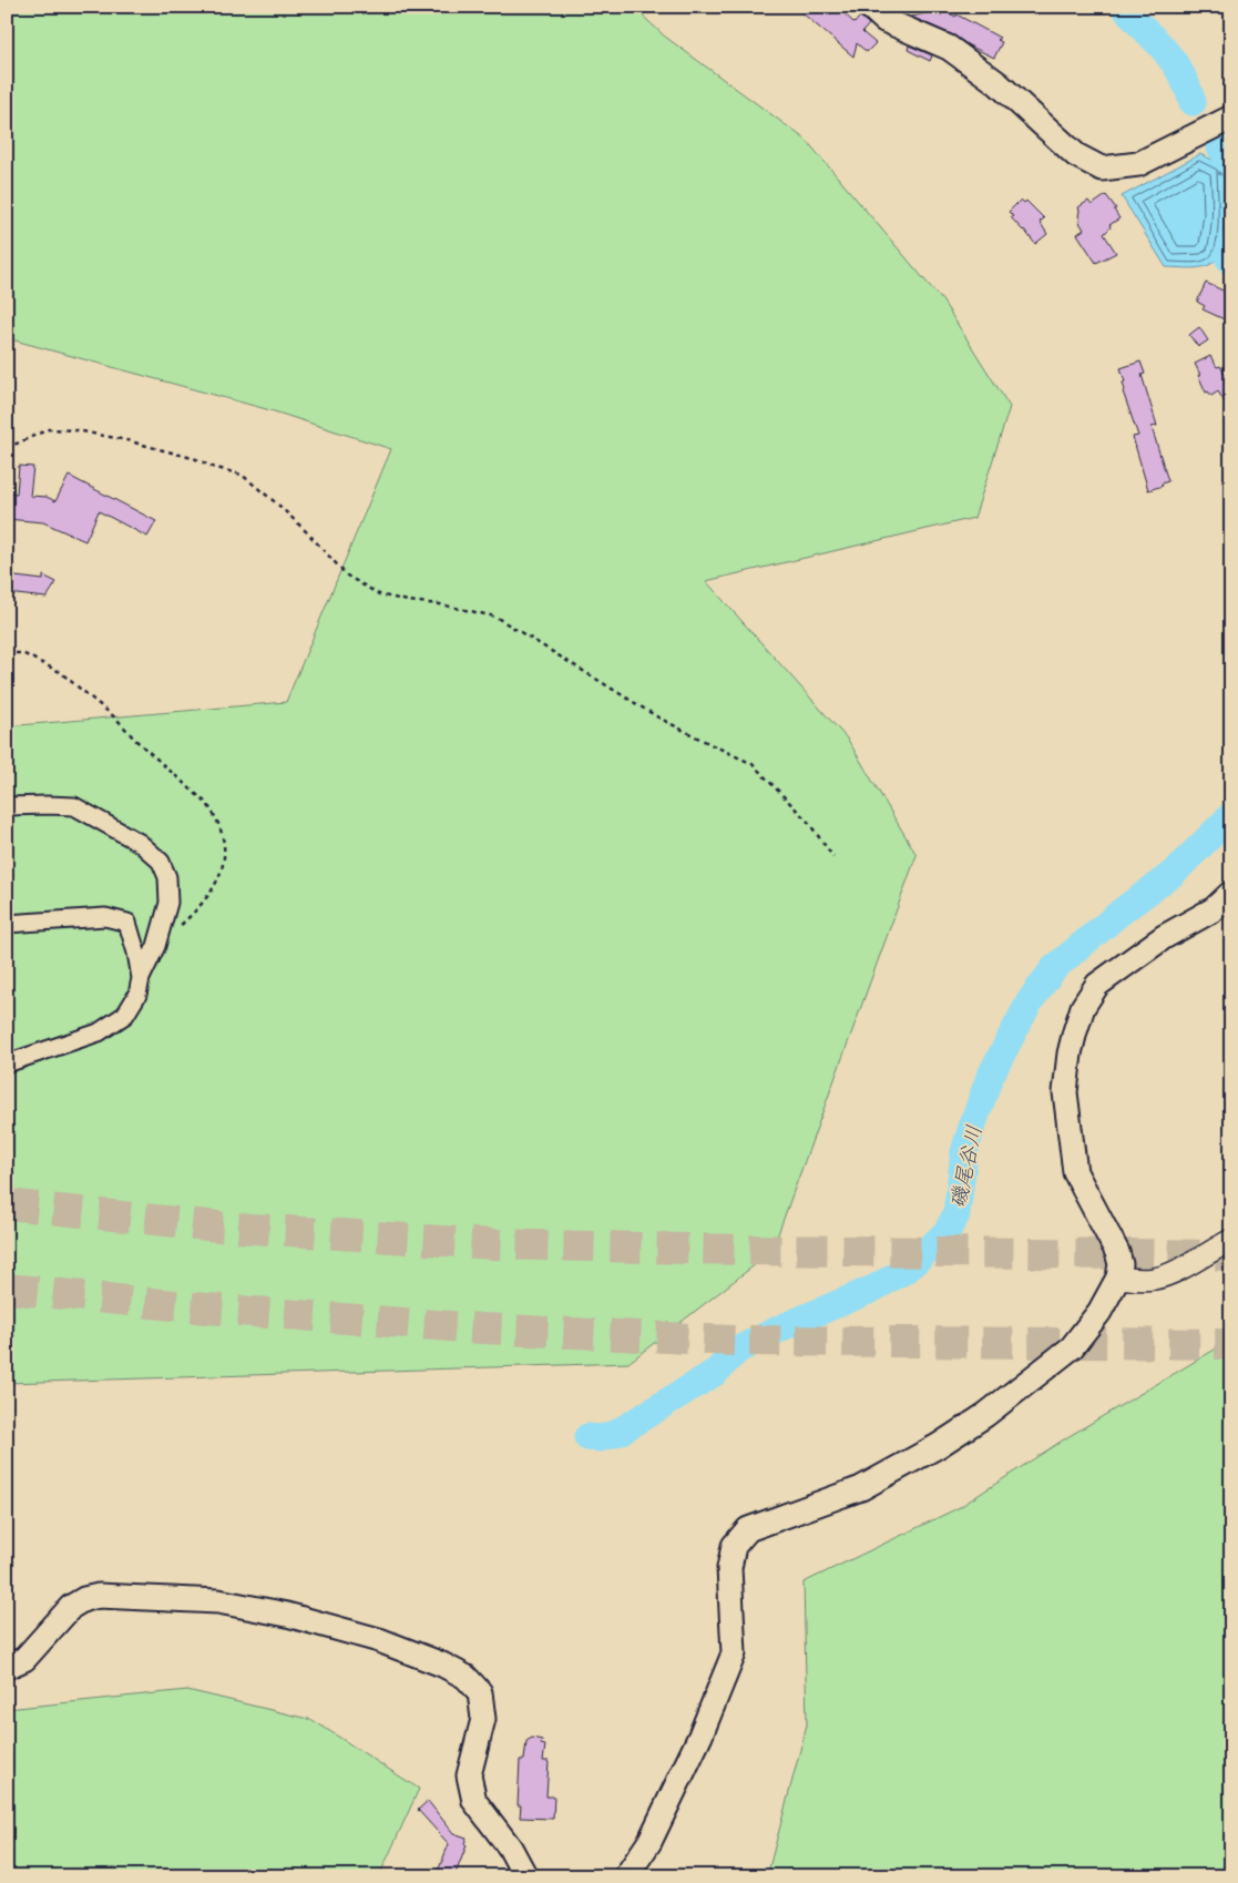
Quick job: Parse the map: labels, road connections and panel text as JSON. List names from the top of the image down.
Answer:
{
  "water": ["磯尾谷川"]
}
